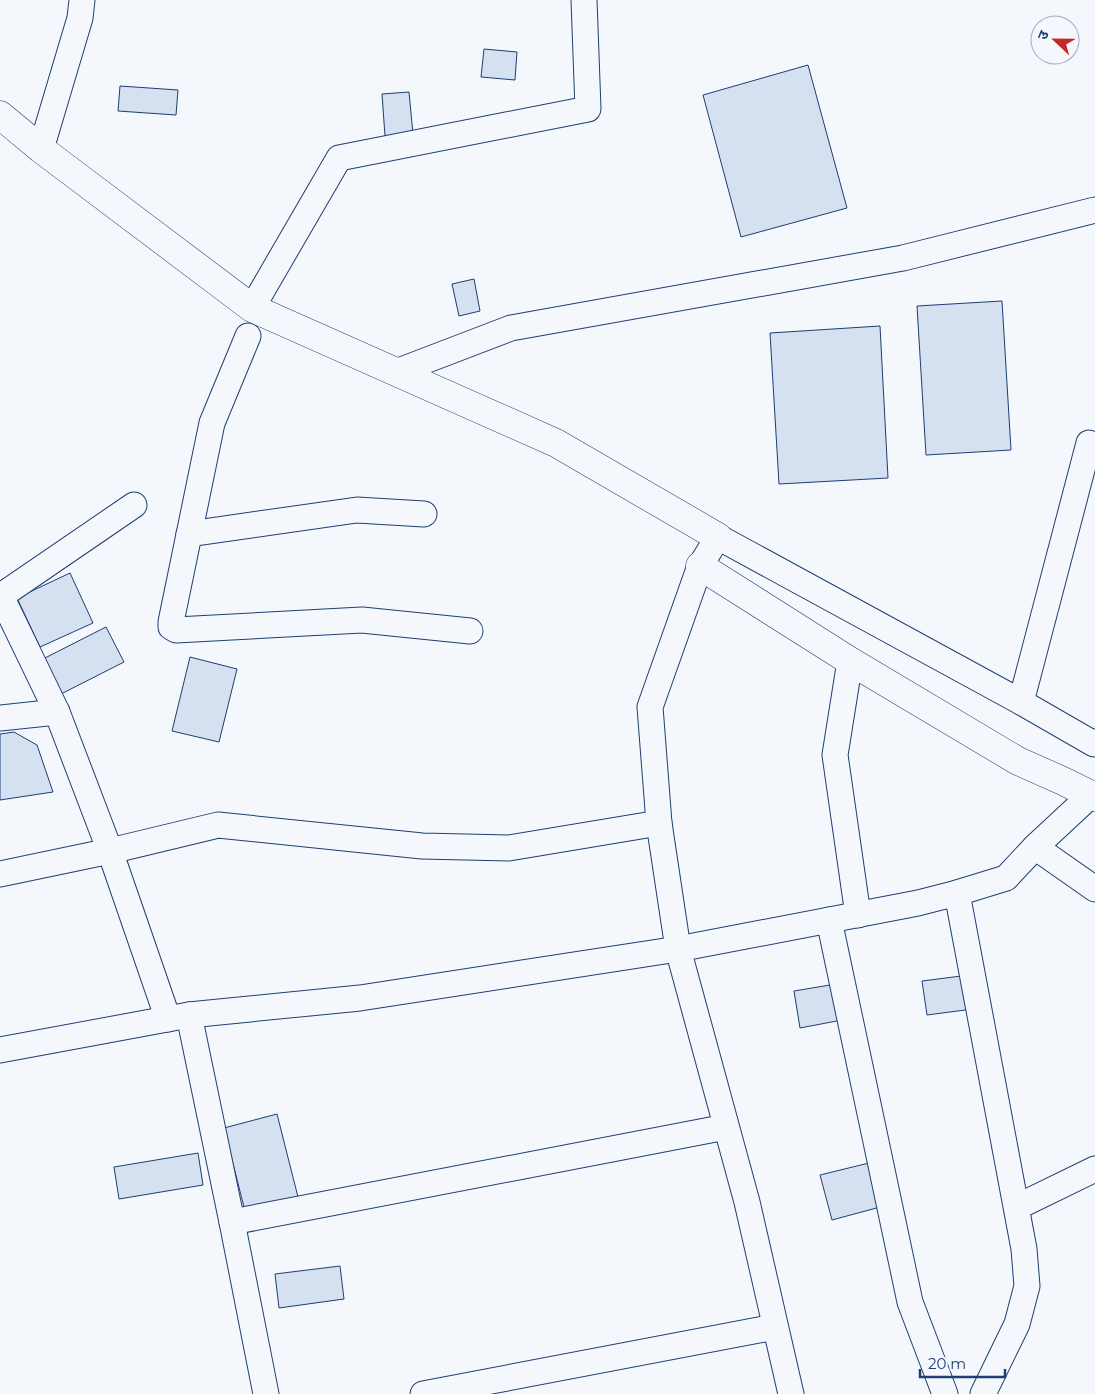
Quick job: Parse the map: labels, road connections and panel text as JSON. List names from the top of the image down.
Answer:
{
  "scale_bar": "20 m",
  "north": "left"
}
